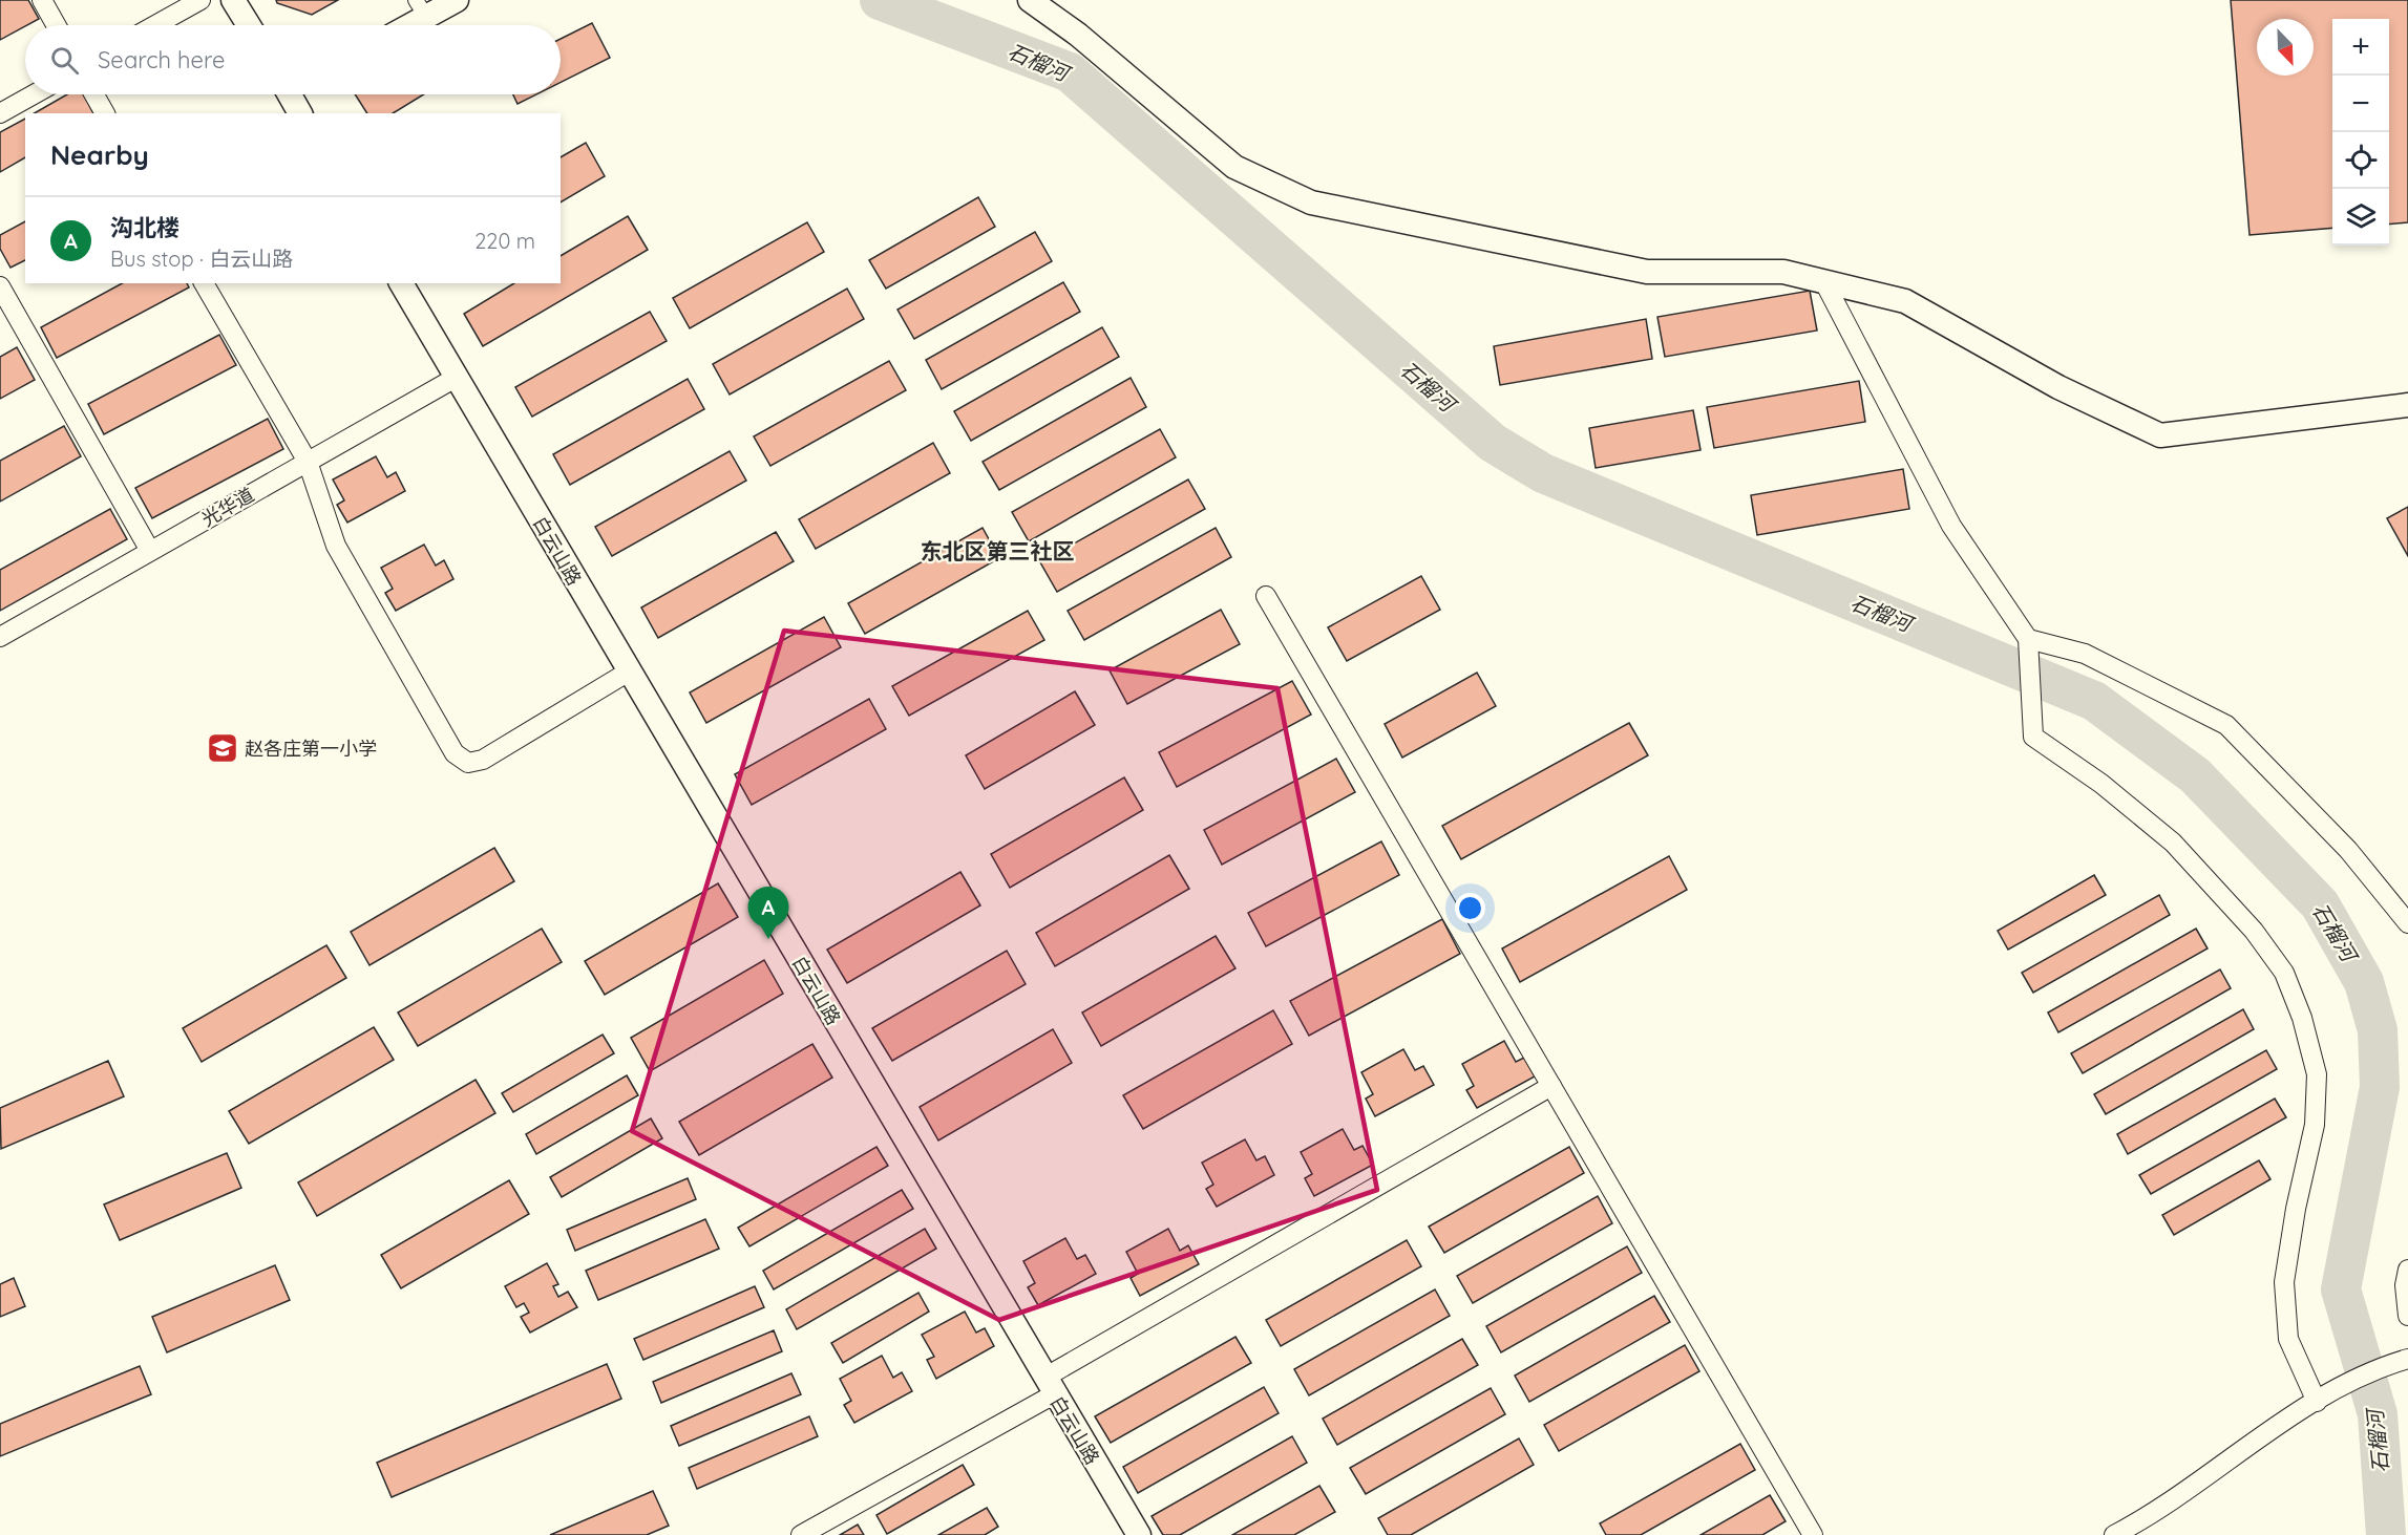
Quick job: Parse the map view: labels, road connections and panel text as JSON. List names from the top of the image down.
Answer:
{
  "streets": {
    "street": ["光华道", "白云山路"]
  },
  "crossings": [
    ["光华道", "白云山路"]
  ],
  "districts": ["东北区第三社区"],
  "water": ["石榴河"],
  "places": {
    "school or university": ["赵各庄第一小学"]
  },
  "north": "bottom right",
  "page": {
    "map_buttons": ["+", "−"],
    "search": "Search here",
    "heading": "Nearby",
    "list": [
      {
        "mark": "A",
        "name": "沟北楼",
        "note": "Bus stop · 白云山路",
        "value": "220 m"
      }
    ],
    "pins": "A"
  }
}
